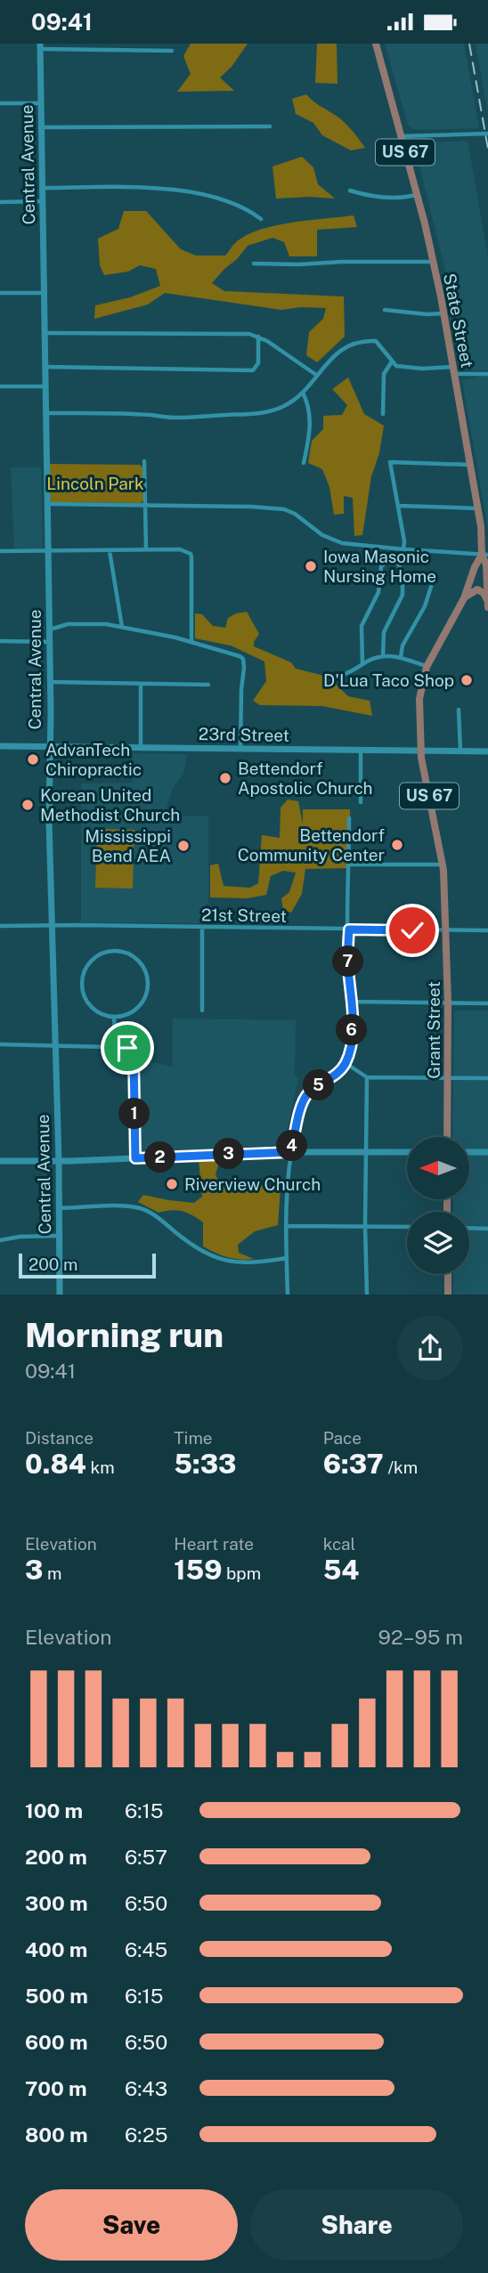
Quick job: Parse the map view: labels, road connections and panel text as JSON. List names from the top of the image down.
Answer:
{
  "streets": {
    "main road": ["US 67", "State Street", "Grant Street"],
    "street": ["Central Avenue", "23rd Street", "21st Street"]
  },
  "crossings": [
    ["Central Avenue", "23rd Street"],
    ["Central Avenue", "21st Street"],
    ["State Street", "Grant Street"],
    ["23rd Street", "Grant Street"],
    ["21st Street", "Grant Street"]
  ],
  "parks": ["Lincoln Park"],
  "places": [
    "Iowa Masonic Nursing Home",
    "D'Lua Taco Shop",
    "AdvanTech Chiropractic",
    "Bettendorf Apostolic Church",
    "Korean United Methodist Church",
    "Bettendorf Community Center",
    "Mississippi Bend AEA",
    "Riverview Church"
  ],
  "scale_bar": "200 m",
  "north": "left",
  "page": {
    "status": "09:41",
    "pins": [
      "7",
      "6",
      "5",
      "1",
      "4",
      "3",
      "2"
    ],
    "scale": "200 m",
    "heading": ["Morning run", "09:41"],
    "stats": [
      ["Distance", "0.84 km"],
      ["Time", "5:33"],
      ["Pace", "6:37 /km"],
      ["Elevation", "3 m"],
      ["Heart rate", "159 bpm"],
      ["kcal", "54"]
    ],
    "chart": ["Elevation", "92–95 m"],
    "list": [
      {
        "name": "100 m",
        "note": "6:15"
      },
      {
        "name": "200 m",
        "note": "6:57"
      },
      {
        "name": "300 m",
        "note": "6:50"
      },
      {
        "name": "400 m",
        "note": "6:45"
      },
      {
        "name": "500 m",
        "note": "6:15"
      },
      {
        "name": "600 m",
        "note": "6:50"
      },
      {
        "name": "700 m",
        "note": "6:43"
      },
      {
        "name": "800 m",
        "note": "6:25"
      }
    ],
    "buttons": ["Save", "Share"]
  }
}
